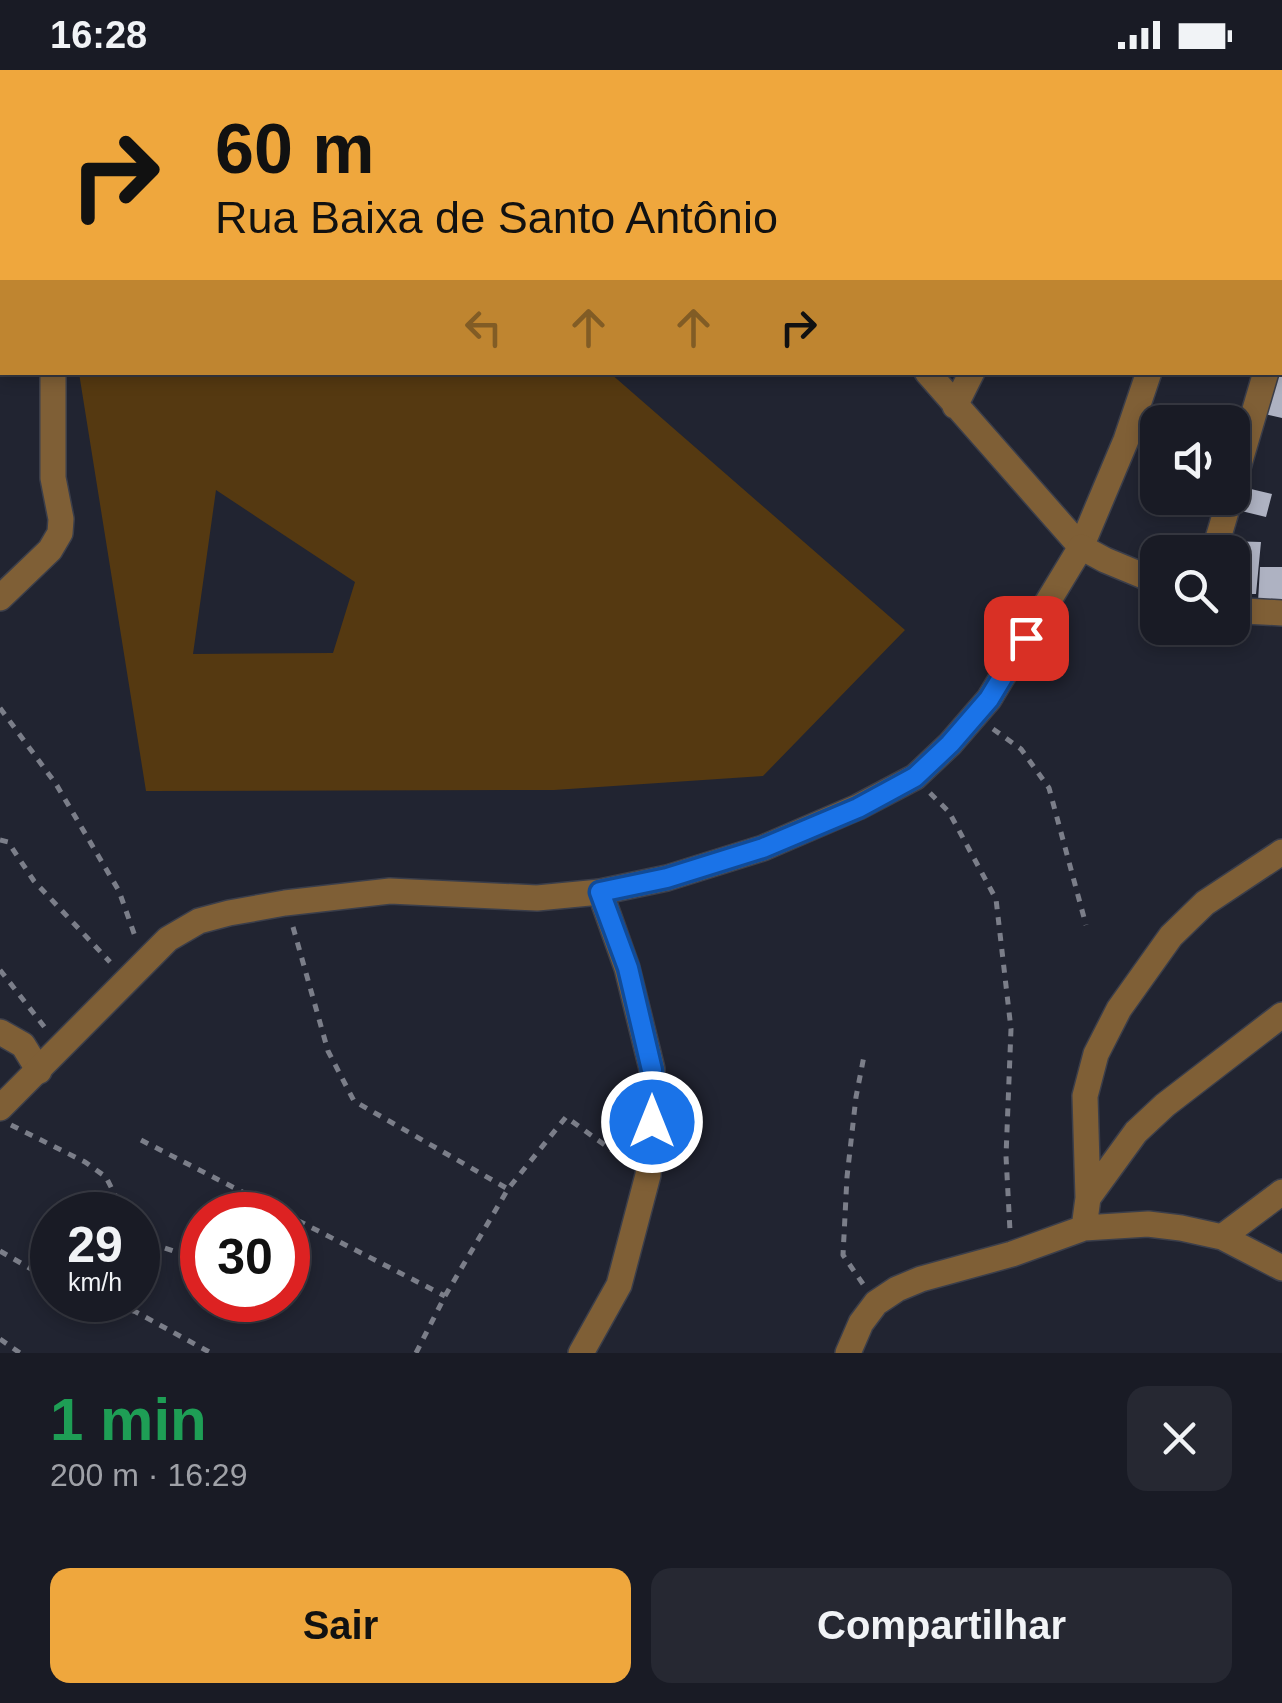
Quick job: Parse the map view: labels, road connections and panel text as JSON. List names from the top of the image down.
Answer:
{
  "page": {
    "status": "16:28",
    "turn": ["60 m", "Rua Baixa de Santo Antônio"],
    "speed": "29 km/h",
    "limit": "30",
    "heading": ["1 min", "200 m · 16:29"],
    "buttons": ["Sair", "Compartilhar"]
  }
}
